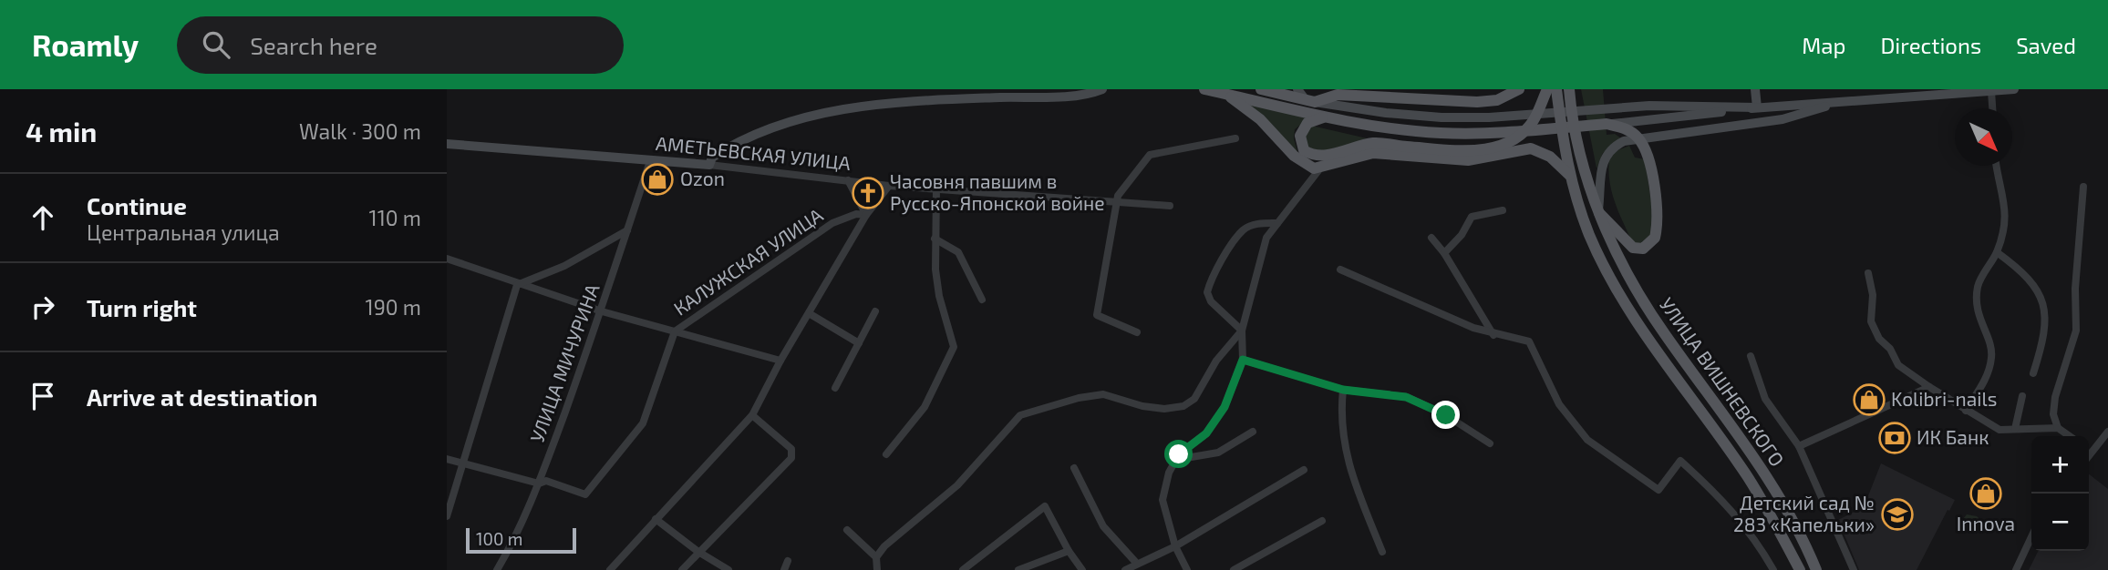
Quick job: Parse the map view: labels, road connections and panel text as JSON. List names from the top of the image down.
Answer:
{
  "streets": {
    "main road": ["АМЕТЬЕВСКАЯ УЛИЦА", "УЛИЦА ВИШНЕВСКОГО"],
    "street": ["КАЛУЖСКАЯ УЛИЦА", "УЛИЦА МИЧУРИНА"]
  },
  "crossings": [
    ["АМЕТЬЕВСКАЯ УЛИЦА", "УЛИЦА МИЧУРИНА"],
    ["КАЛУЖСКАЯ УЛИЦА", "УЛИЦА МИЧУРИНА"]
  ],
  "places": {
    "shop": ["Ozon", "Kolibri-nails", "Innova"],
    "church": ["Часовня павшим в Русско-Японской войне"],
    "bank": ["ИК Банк"],
    "school or university": ["Детский сад № 283 «Капельки»"]
  },
  "scale_bar": "100 m",
  "north": "bottom right",
  "page": {
    "header": "Roamly",
    "search": "Search here",
    "nav": ["Map", "Directions", "Saved"],
    "heading": ["4 min", "Walk · 300 m"],
    "list": [
      ["Continue", "Центральная улица", "110 m"],
      ["Turn right", "190 m"],
      "Arrive at destination"
    ],
    "map_buttons": ["+", "−"],
    "scale": "100 m"
  }
}
